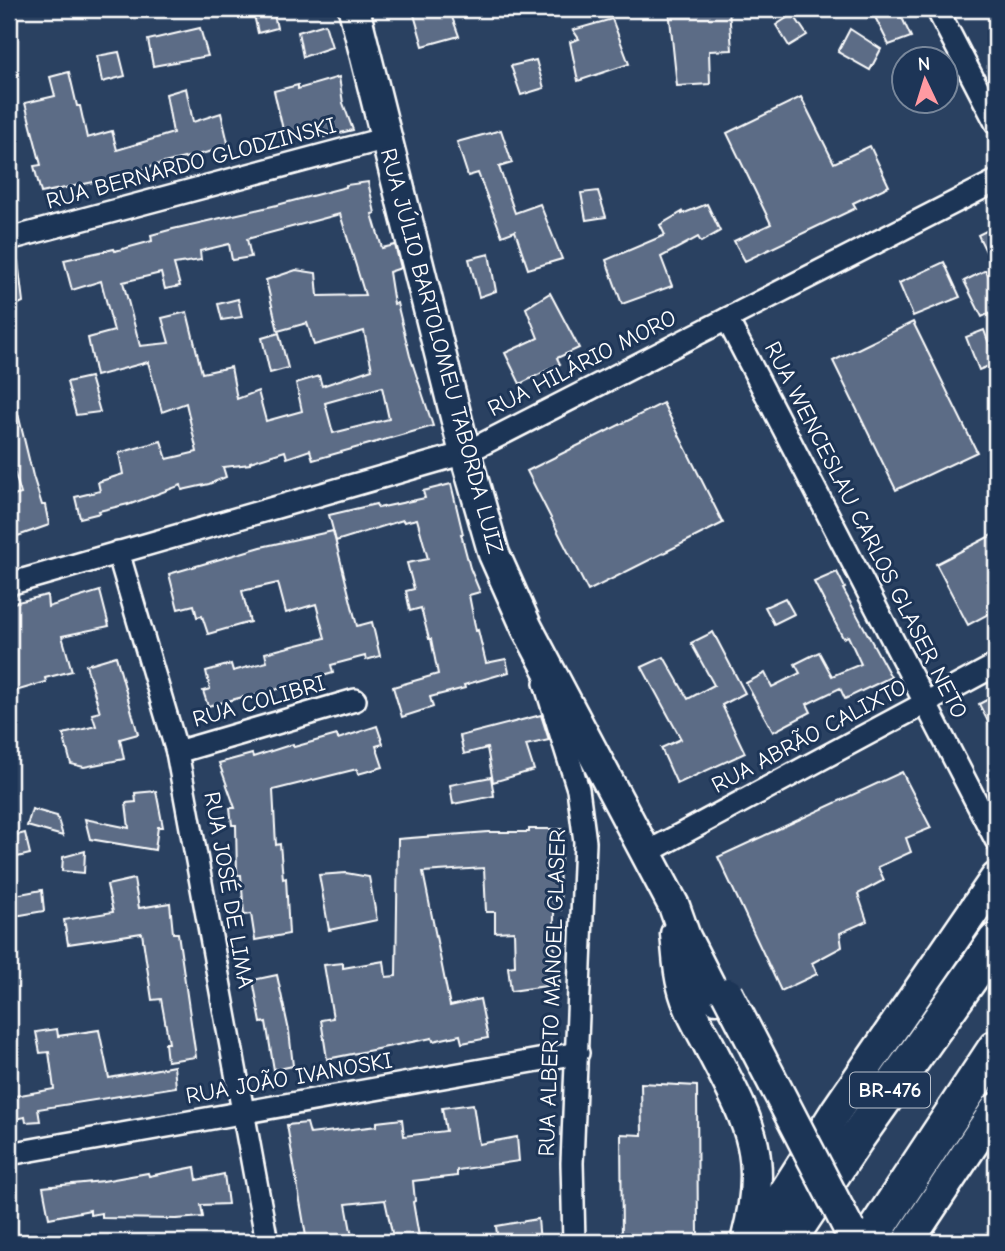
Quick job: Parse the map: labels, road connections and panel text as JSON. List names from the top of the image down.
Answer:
{
  "streets": {
    "highway": ["BR-476"],
    "main road": ["RUA JÚLIO BARTOLOMEU TABORDA LUIZ"],
    "street": [
      "RUA BERNARDO GLODZINSKI",
      "RUA HILÁRIO MORO",
      "RUA WENCESLAU CARLOS GLASER NETO",
      "RUA COLIBRI",
      "RUA ABRÃO CALIXTO",
      "RUA JOSÉ DE LIMA",
      "RUA ALBERTO MANOEL GLASER",
      "RUA JOÃO IVANOSKI"
    ]
  },
  "crossings": [
    ["RUA BERNARDO GLODZINSKI", "RUA JÚLIO BARTOLOMEU TABORDA LUIZ"],
    ["RUA JÚLIO BARTOLOMEU TABORDA LUIZ", "RUA HILÁRIO MORO"],
    ["RUA JÚLIO BARTOLOMEU TABORDA LUIZ", "RUA ABRÃO CALIXTO"],
    ["RUA JÚLIO BARTOLOMEU TABORDA LUIZ", "RUA ALBERTO MANOEL GLASER"],
    ["RUA JÚLIO BARTOLOMEU TABORDA LUIZ", "BR-476"],
    ["RUA HILÁRIO MORO", "RUA WENCESLAU CARLOS GLASER NETO"],
    ["RUA HILÁRIO MORO", "RUA JOSÉ DE LIMA"],
    ["RUA WENCESLAU CARLOS GLASER NETO", "RUA ABRÃO CALIXTO"],
    ["RUA COLIBRI", "RUA JOSÉ DE LIMA"],
    ["RUA JOSÉ DE LIMA", "RUA JOÃO IVANOSKI"],
    ["RUA ALBERTO MANOEL GLASER", "RUA JOÃO IVANOSKI"]
  ],
  "north": "top"
}
